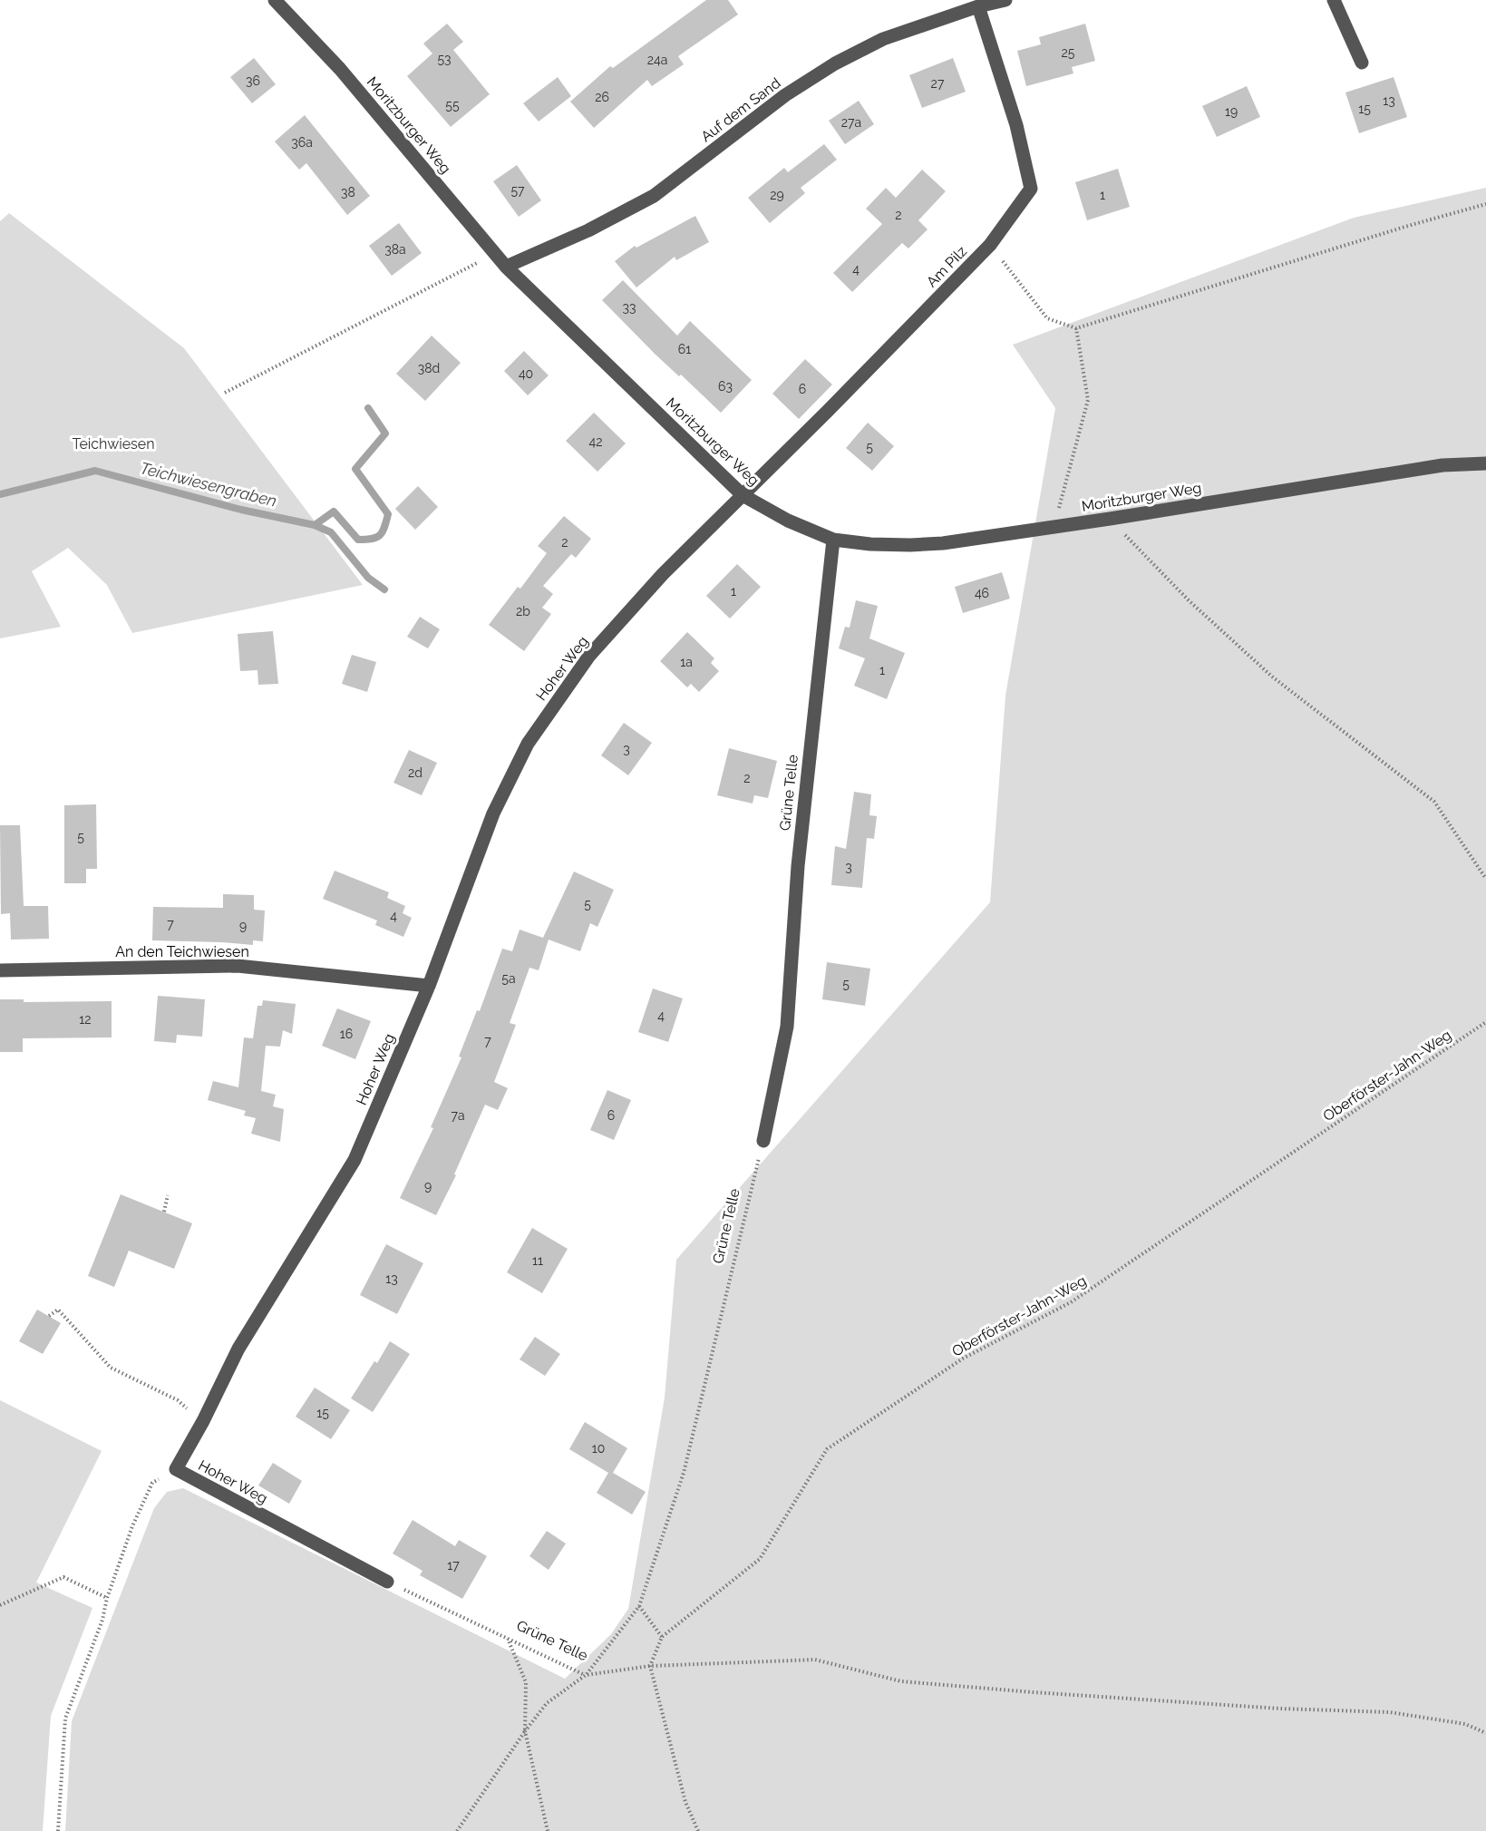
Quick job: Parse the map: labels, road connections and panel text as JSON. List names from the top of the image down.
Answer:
{
  "streets": {
    "street": [
      "Auf dem Sand",
      "Moritzburger Weg",
      "Am Pilz",
      "Hoher Weg",
      "Grüne Telle",
      "An den Teichwiesen"
    ],
    "path": ["Oberförster-Jahn-Weg"]
  },
  "crossings": [
    ["Auf dem Sand", "Moritzburger Weg"],
    ["Auf dem Sand", "Am Pilz"],
    ["Moritzburger Weg", "Am Pilz"],
    ["Moritzburger Weg", "Hoher Weg"],
    ["Moritzburger Weg", "Grüne Telle"],
    ["Am Pilz", "Hoher Weg"],
    ["Hoher Weg", "Grüne Telle"],
    ["Hoher Weg", "An den Teichwiesen"]
  ],
  "water": ["Teichwiesengraben"],
  "parks": ["Teichwiesen"],
  "house_numbers": [
    "25",
    "53",
    "24a",
    "36",
    "27",
    "26",
    "13",
    "55",
    "15",
    "19",
    "27a",
    "36a",
    "57",
    "38",
    "29",
    "1",
    "2",
    "38a",
    "4",
    "33",
    "61",
    "38d",
    "40",
    "63",
    "6",
    "42",
    "5",
    "2",
    "1",
    "46",
    "2b",
    "1a",
    "1",
    "3",
    "2d",
    "2",
    "5",
    "3",
    "5",
    "4",
    "7",
    "9",
    "5a",
    "5",
    "4",
    "12",
    "16",
    "7",
    "7a",
    "6",
    "9",
    "11",
    "13",
    "15",
    "10",
    "17"
  ]
}
